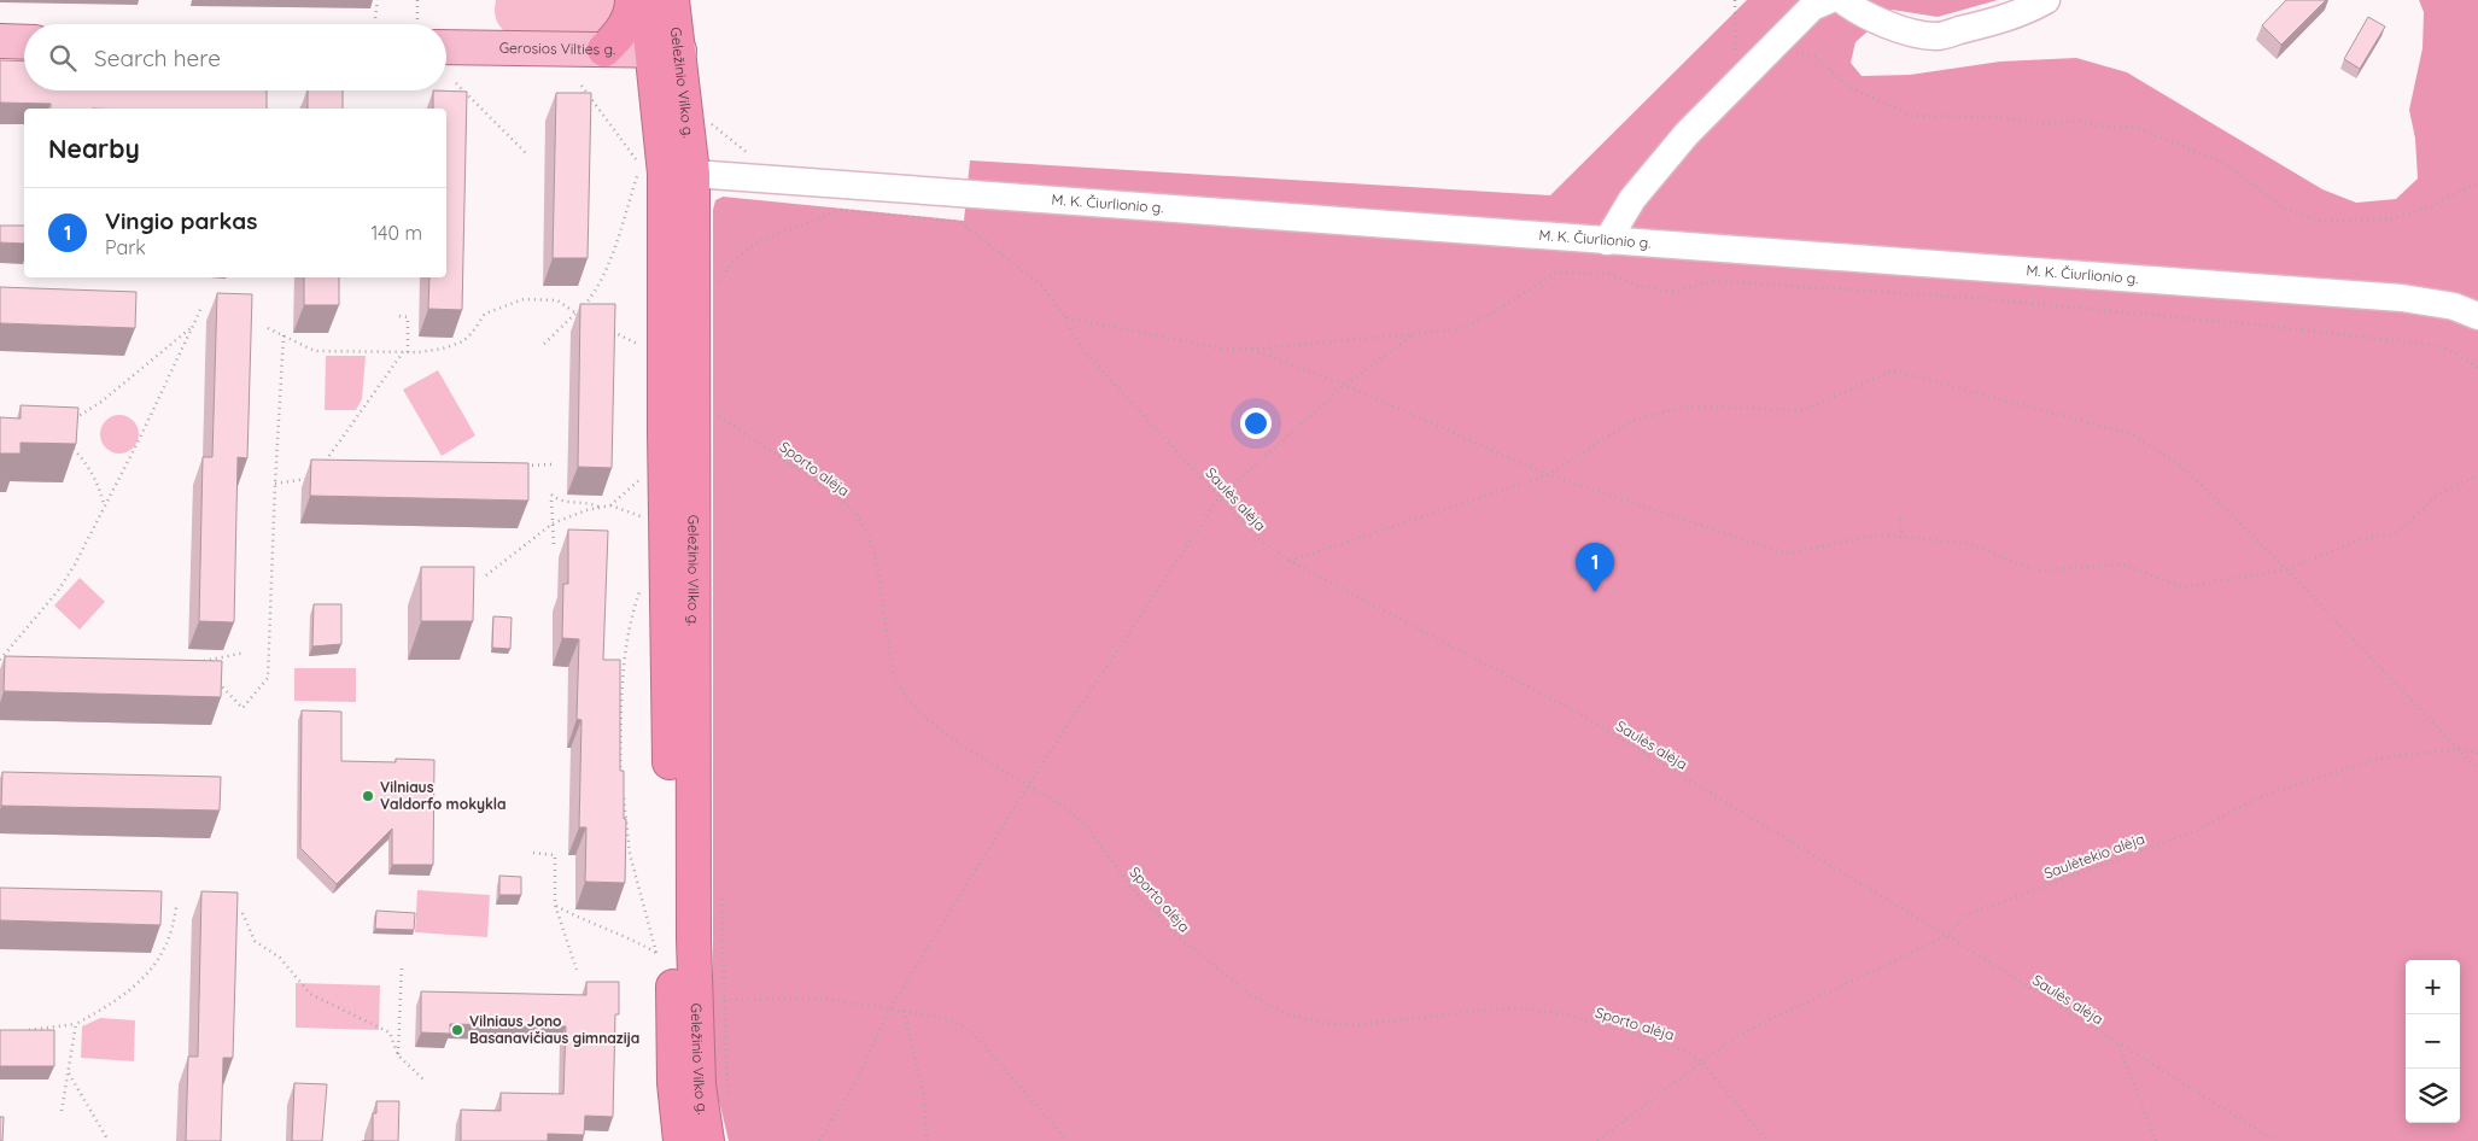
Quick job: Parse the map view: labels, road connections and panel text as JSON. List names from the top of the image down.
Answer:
{
  "streets": {
    "highway": ["Geležinio Vilko g."],
    "main road": ["Gerosios Vilties g."],
    "street": ["M. K. Čiurlionio g."],
    "path": ["Sporto alėja", "Saulės alėja", "Saulėtekio alėja"]
  },
  "crossings": [
    ["Gerosios Vilties g.", "Geležinio Vilko g."],
    ["Geležinio Vilko g.", "M. K. Čiurlionio g."],
    ["Sporto alėja", "Saulėtekio alėja"],
    ["Saulės alėja", "Saulėtekio alėja"]
  ],
  "places": ["Vilniaus Valdorfo mokykla", "Vilniaus Jono Basanavičiaus gimnazija"],
  "page": {
    "search": "Search here",
    "heading": "Nearby",
    "list": [
      {
        "mark": "1",
        "name": "Vingio parkas",
        "note": "Park",
        "value": "140 m"
      }
    ],
    "pins": "1",
    "map_buttons": ["+", "−"]
  }
}
